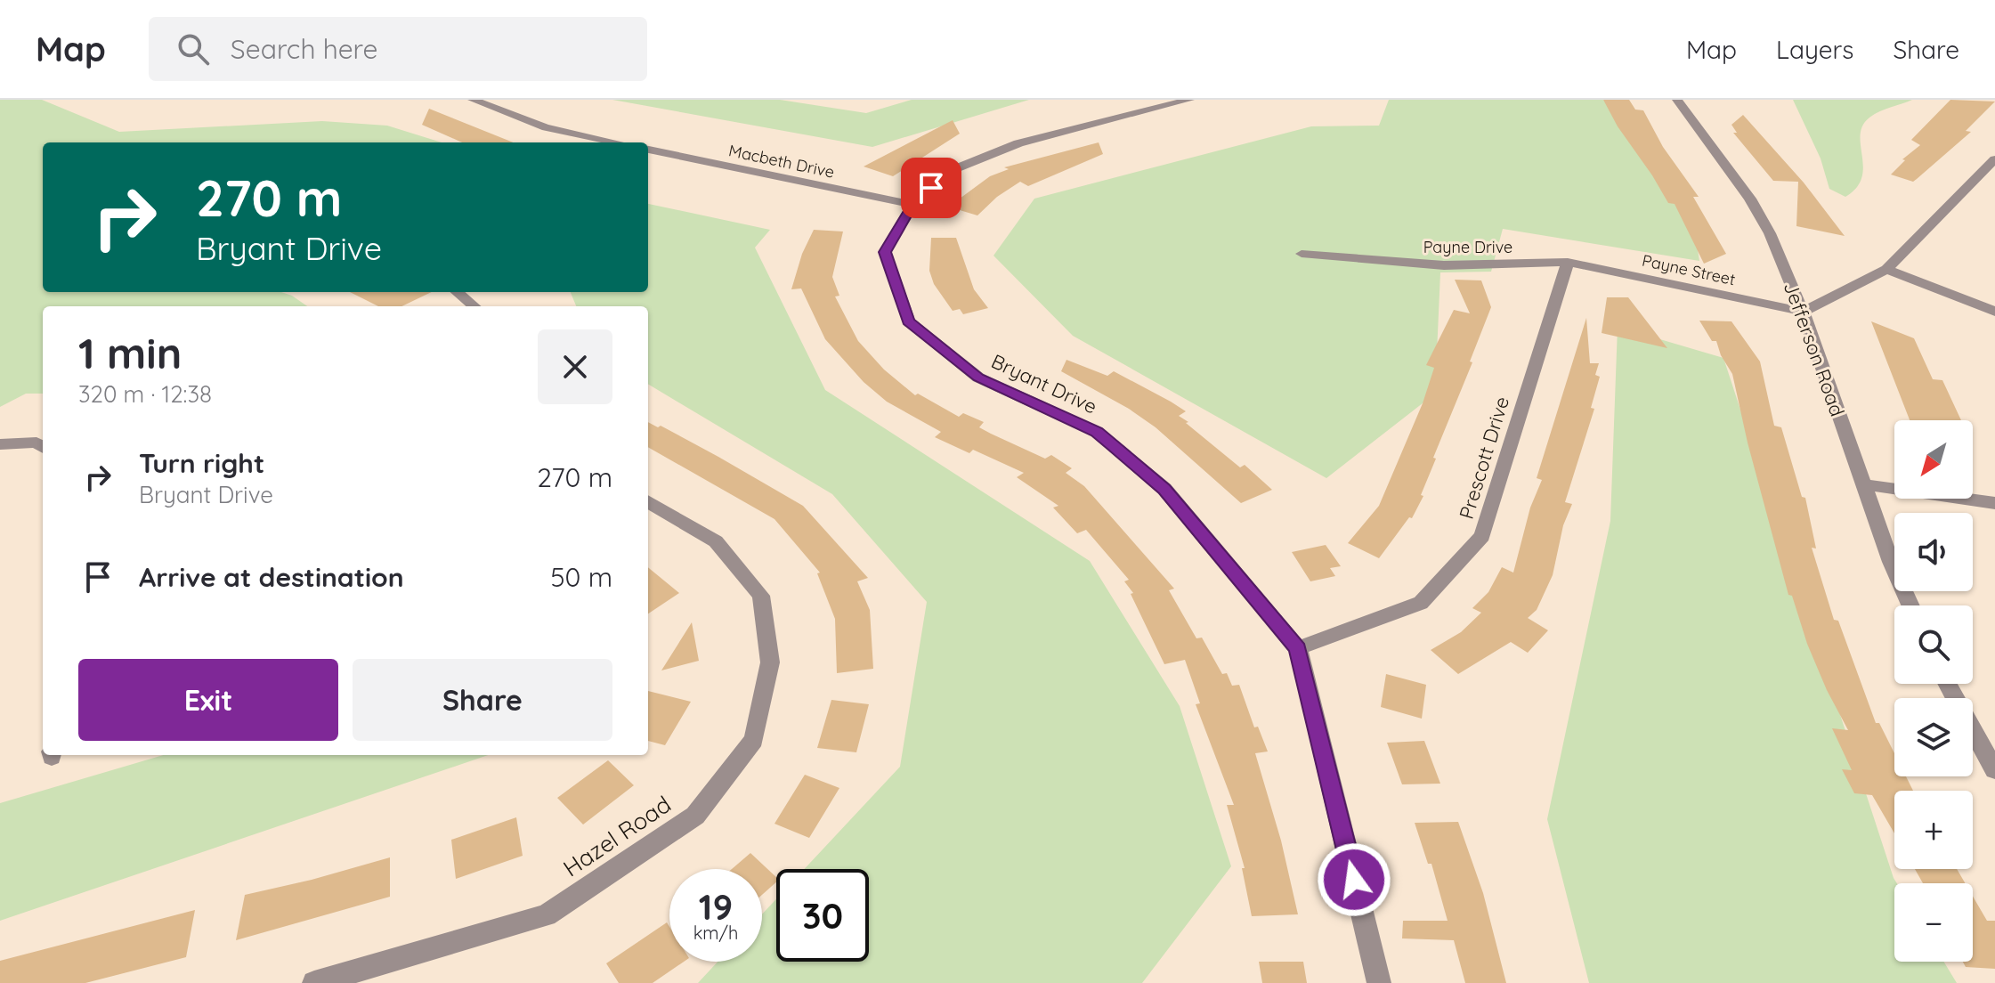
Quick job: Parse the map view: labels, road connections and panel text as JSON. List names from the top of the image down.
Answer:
{
  "streets": {
    "street": [
      "Macbeth Drive",
      "Payne Drive",
      "Payne Street",
      "Jefferson Road",
      "Bryant Drive",
      "Prescott Drive",
      "Hazel Road"
    ]
  },
  "crossings": [
    ["Macbeth Drive", "Bryant Drive"],
    ["Payne Drive", "Payne Street"],
    ["Payne Drive", "Prescott Drive"],
    ["Payne Street", "Jefferson Road"],
    ["Payne Street", "Prescott Drive"],
    ["Bryant Drive", "Prescott Drive"]
  ],
  "north": "bottom left",
  "page": {
    "header": "Map",
    "search": "Search here",
    "nav": ["Map", "Layers", "Share"],
    "turn": ["270 m", "Bryant Drive"],
    "heading": ["1 min", "320 m · 12:38"],
    "map_buttons": ["+", "−"],
    "list": [
      {
        "name": "Turn right",
        "note": "Bryant Drive",
        "value": "270 m"
      },
      {
        "name": "Arrive at destination",
        "value": "50 m"
      }
    ],
    "buttons": ["Exit", "Share"],
    "speed": "19 km/h",
    "limit": "30"
  }
}
